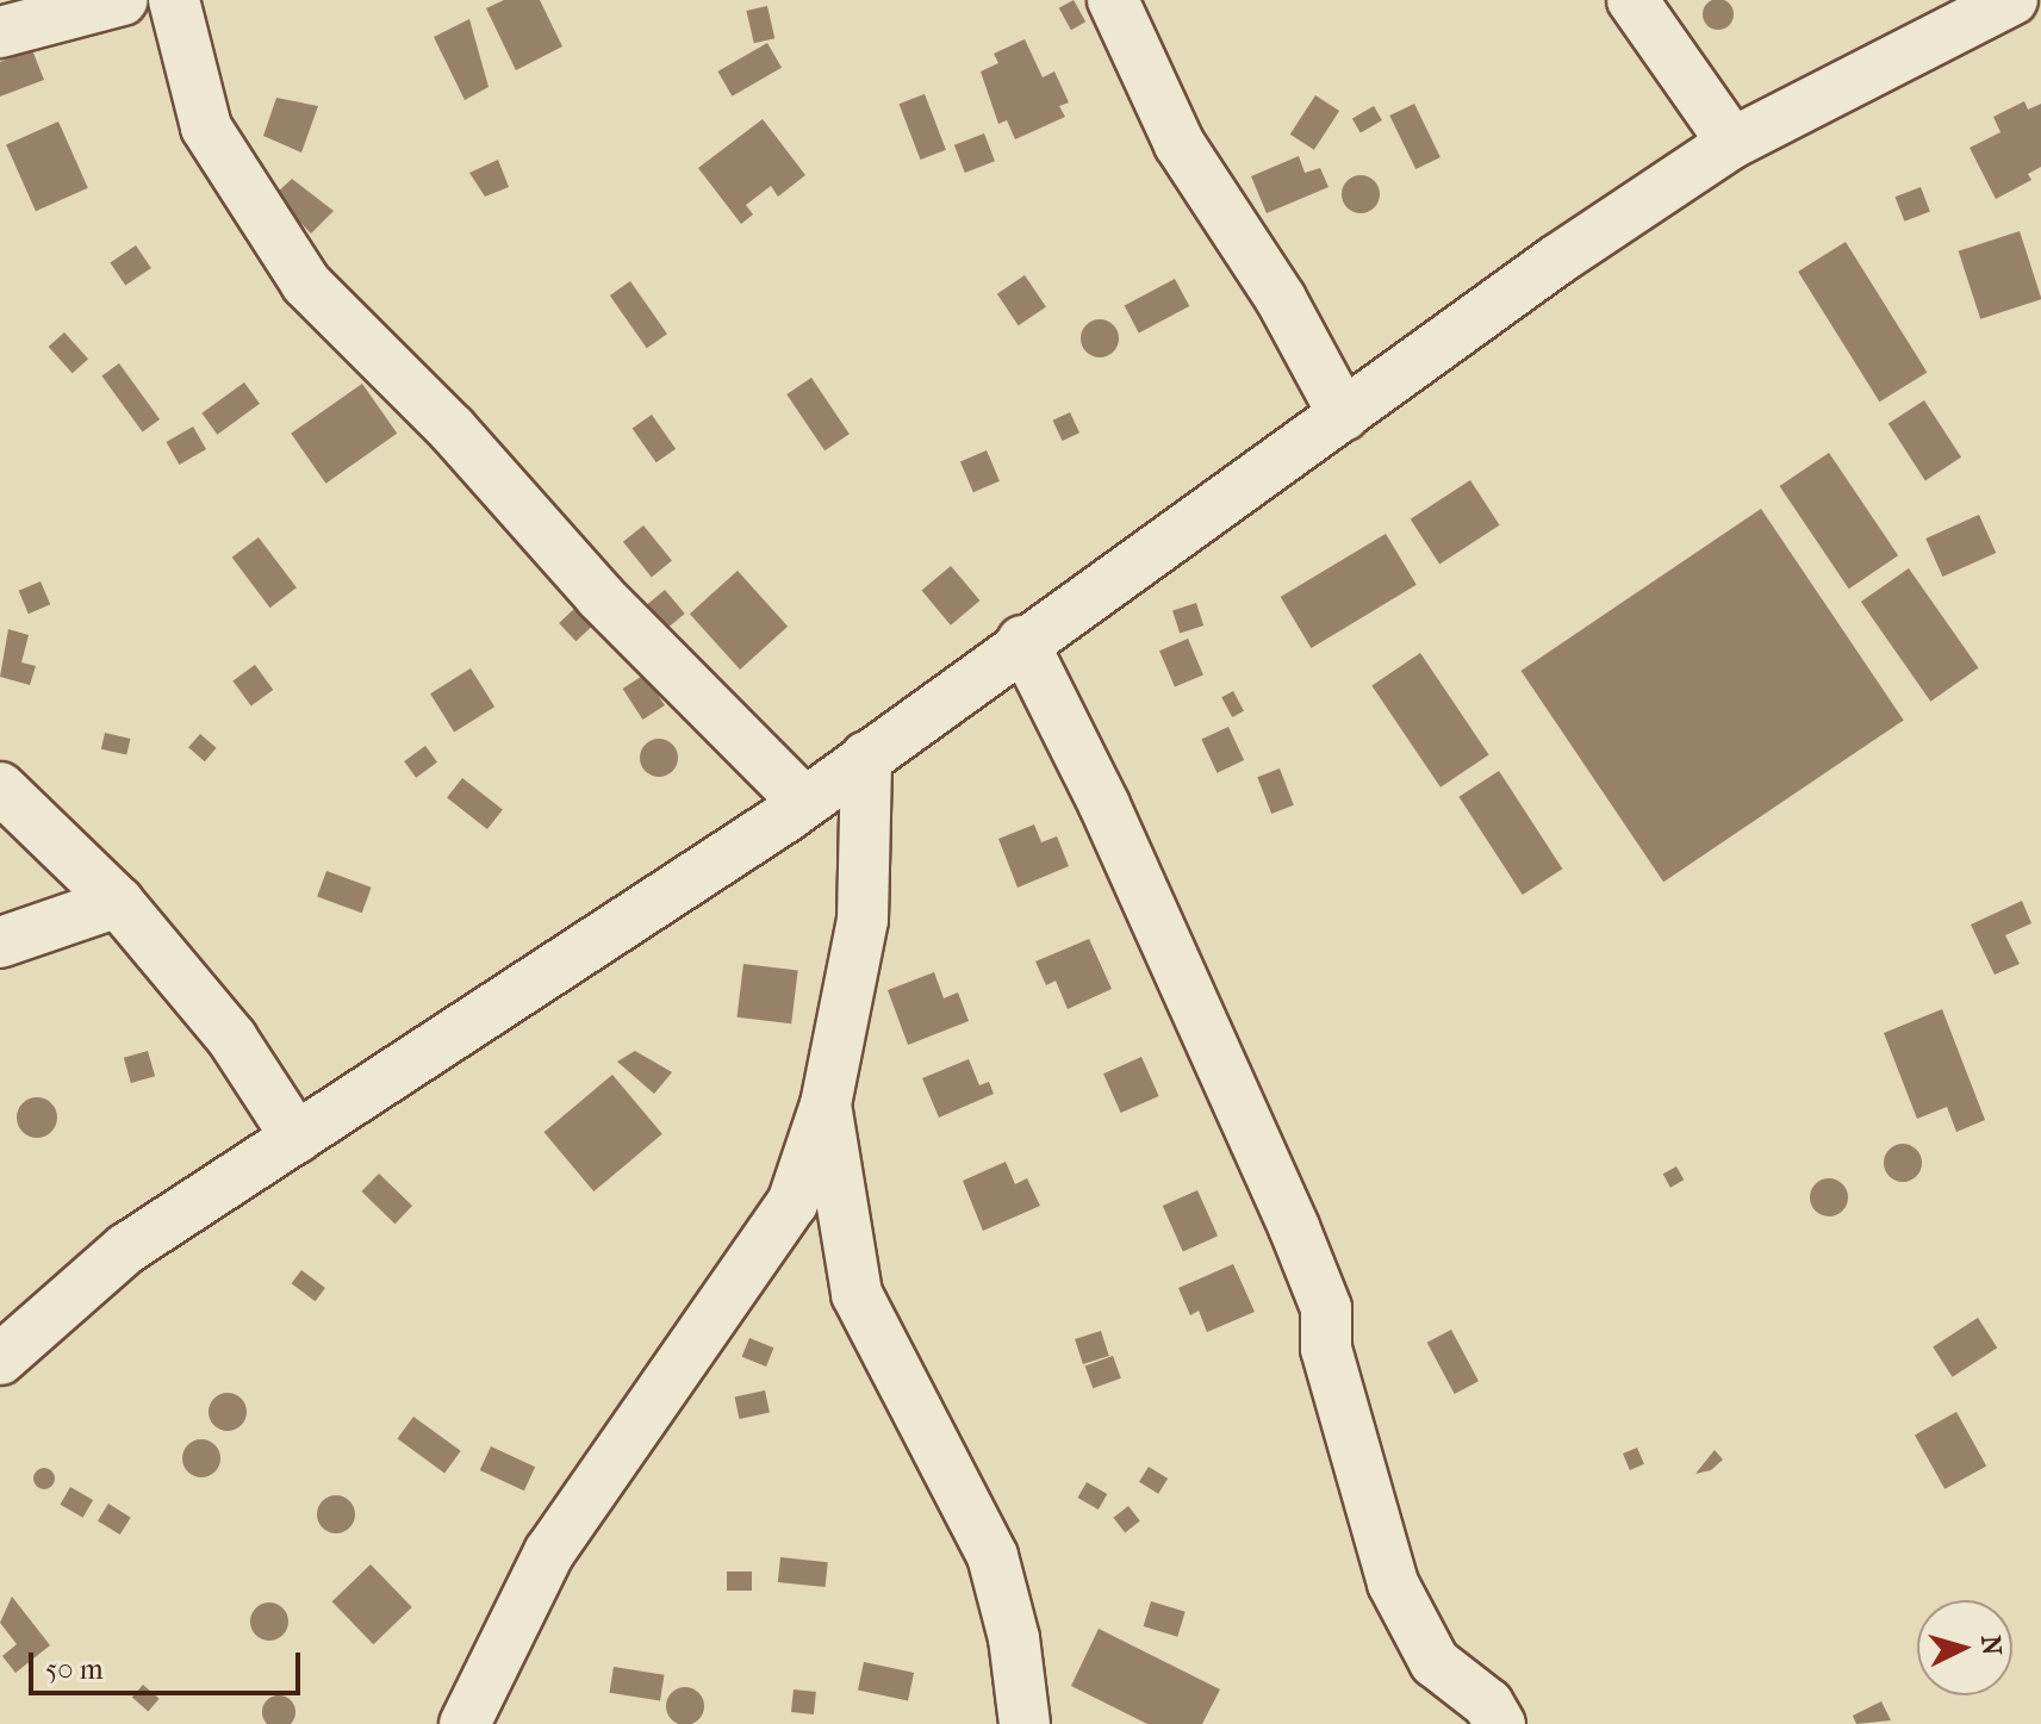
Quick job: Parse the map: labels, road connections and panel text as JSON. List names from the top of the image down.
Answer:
{
  "scale_bar": "50 m",
  "north": "right"
}
